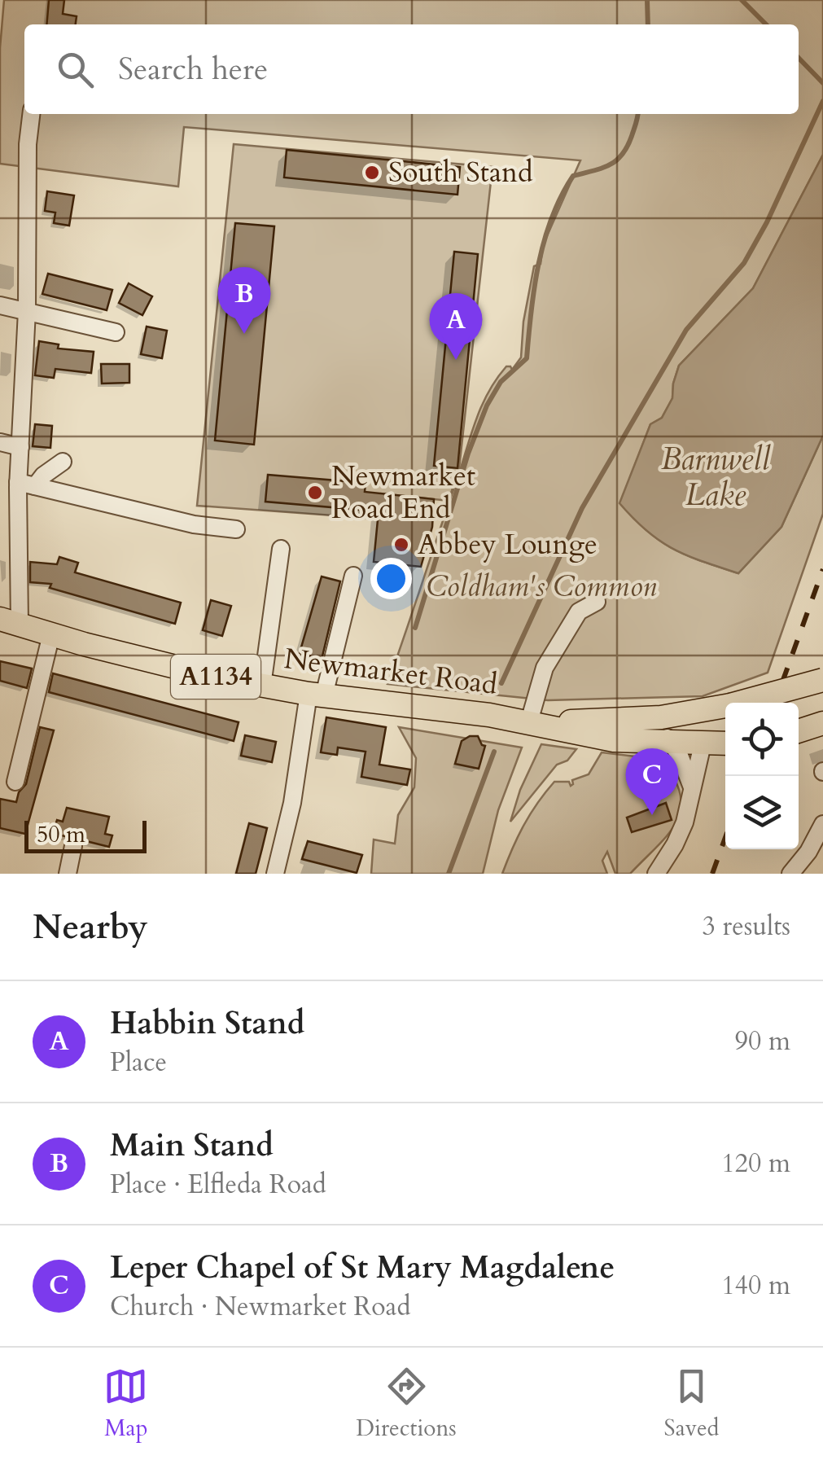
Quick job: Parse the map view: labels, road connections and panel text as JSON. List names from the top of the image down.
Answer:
{
  "streets": {
    "main road": ["Newmarket Road", "A1134"]
  },
  "water": ["Barnwell Lake"],
  "parks": ["Coldham's Common"],
  "places": ["South Stand", "Newmarket Road End", "Abbey Lounge"],
  "scale_bar": "50 m",
  "page": {
    "search": "Search here",
    "pins": ["B", "A", "C"],
    "scale": "50 m",
    "heading": ["Nearby", "3 results"],
    "list": [
      {
        "mark": "A",
        "name": "Habbin Stand",
        "note": "Place",
        "value": "90 m"
      },
      {
        "mark": "B",
        "name": "Main Stand",
        "note": "Place · Elfleda Road",
        "value": "120 m"
      },
      {
        "mark": "C",
        "name": "Leper Chapel of St Mary Magdalene",
        "note": "Church · Newmarket Road",
        "value": "140 m"
      }
    ],
    "nav": ["Map", "Directions", "Saved"]
  }
}
